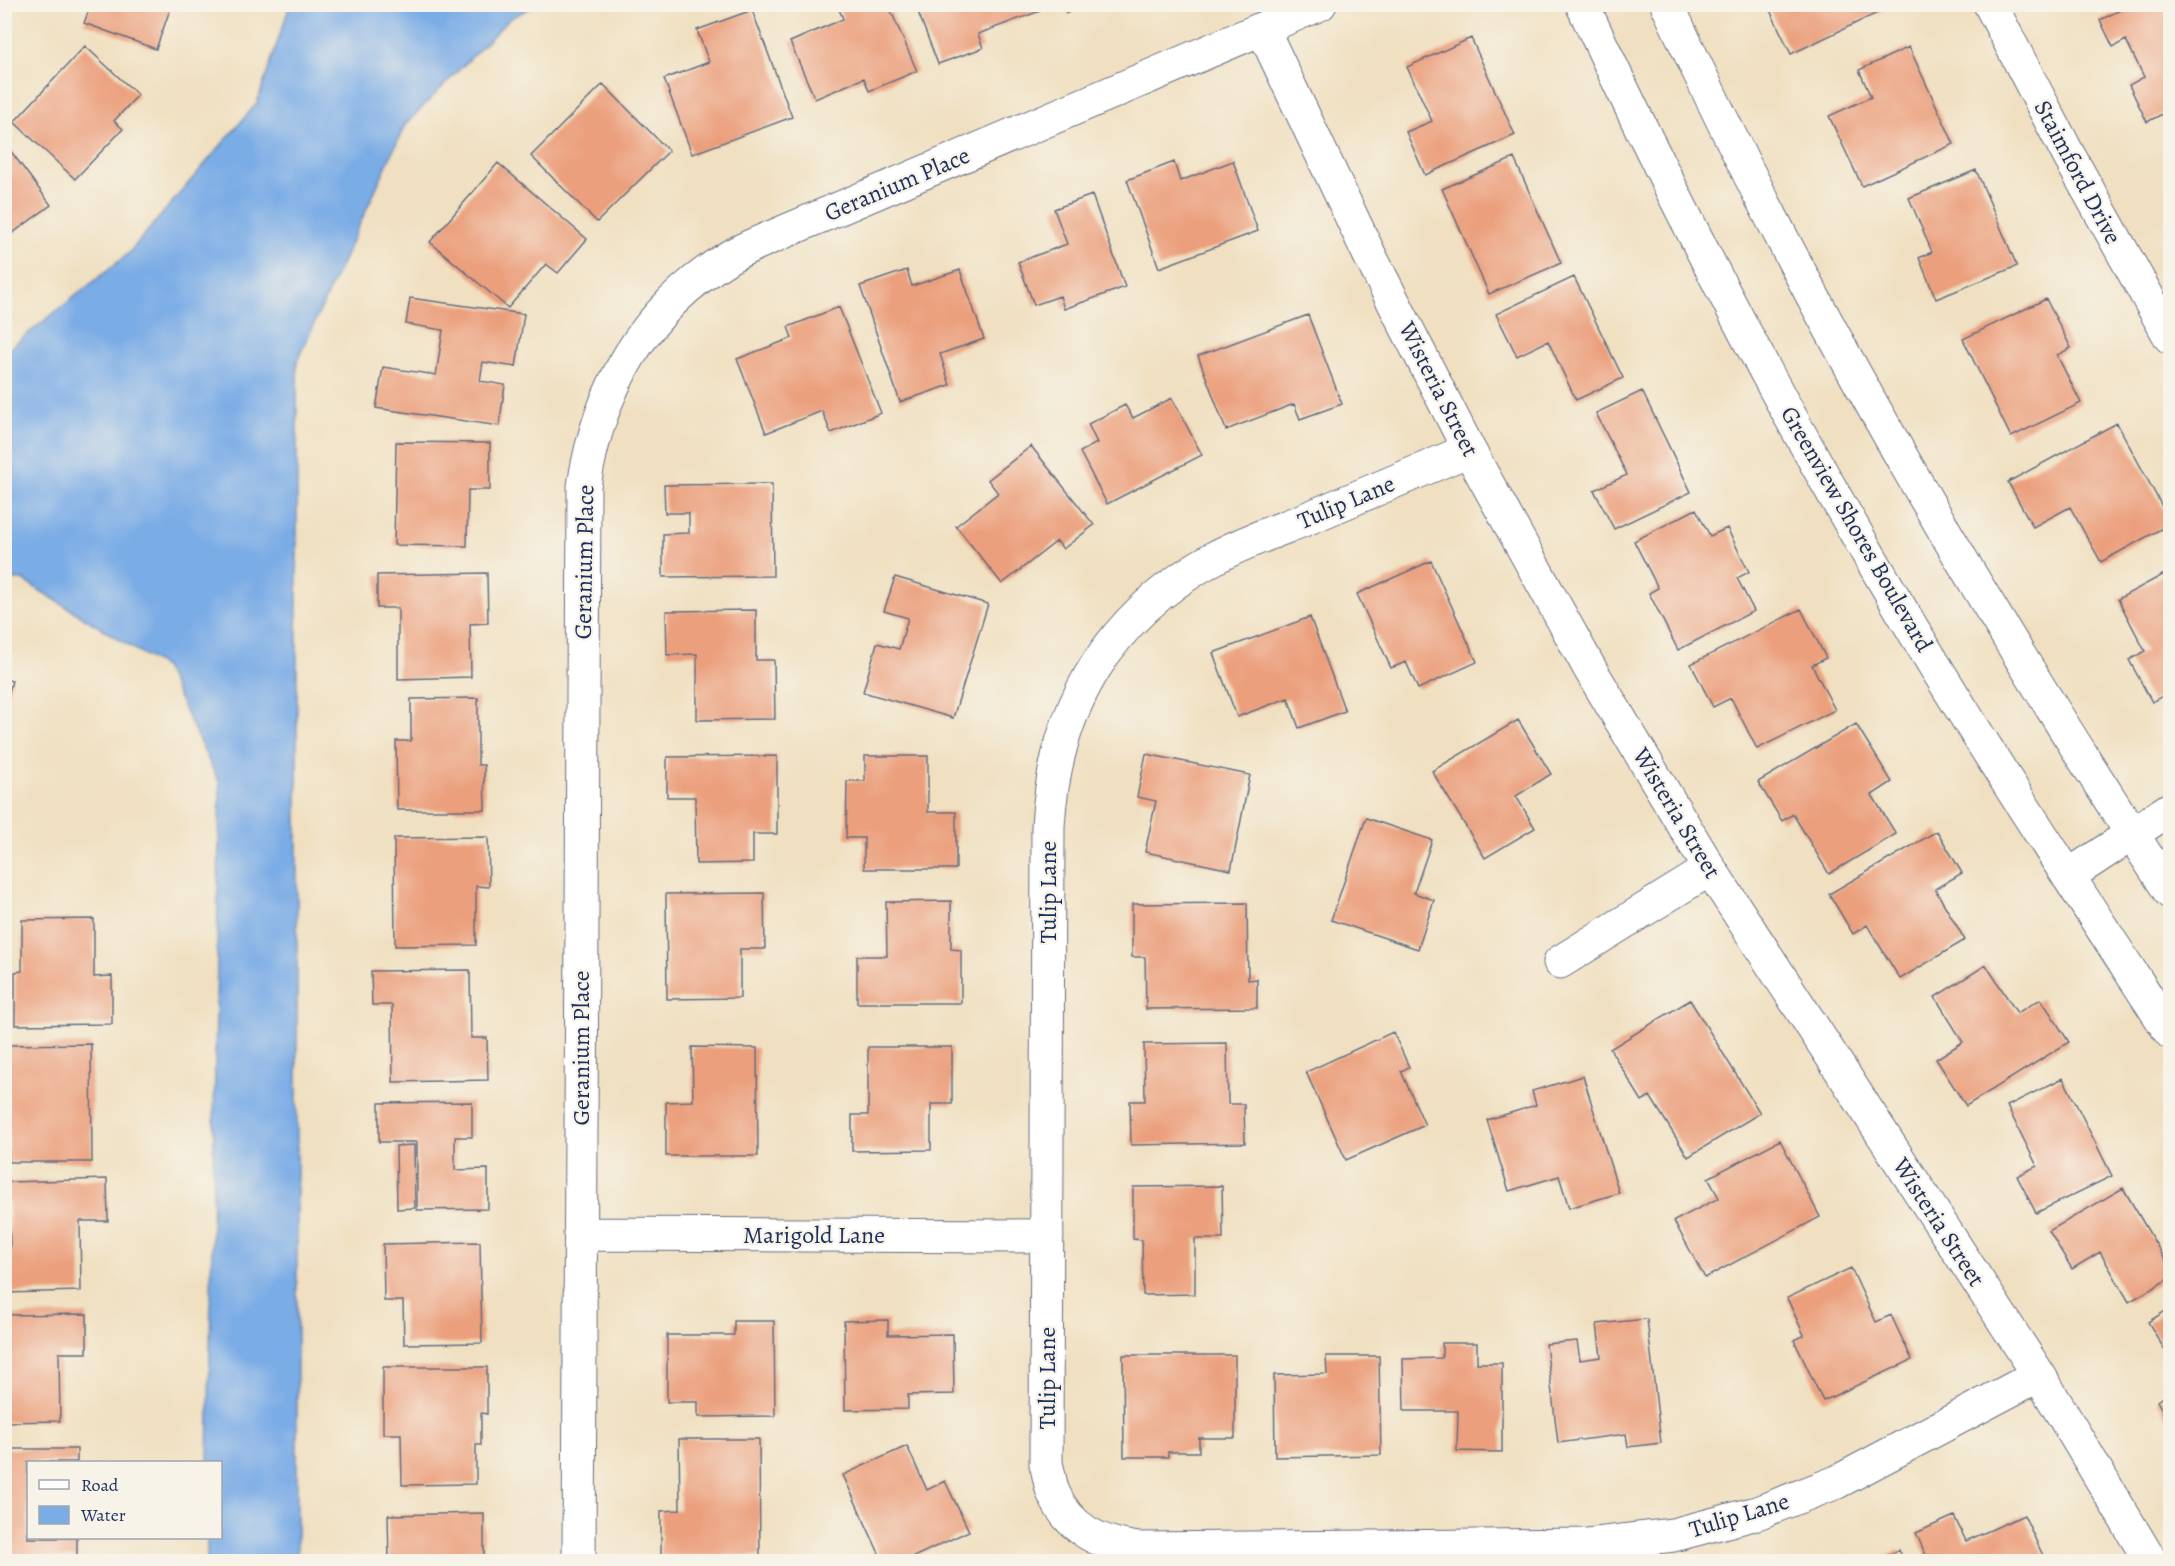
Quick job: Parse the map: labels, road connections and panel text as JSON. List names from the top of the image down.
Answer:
{
  "streets": {
    "street": [
      "Staimford Drive",
      "Geranium Place",
      "Wisteria Street",
      "Tulip Lane",
      "Greenview Shores Boulevard",
      "Marigold Lane"
    ]
  },
  "crossings": [
    ["Geranium Place", "Wisteria Street"],
    ["Geranium Place", "Marigold Lane"],
    ["Wisteria Street", "Tulip Lane"],
    ["Tulip Lane", "Marigold Lane"]
  ],
  "legend": ["Road", "Water"]
}
